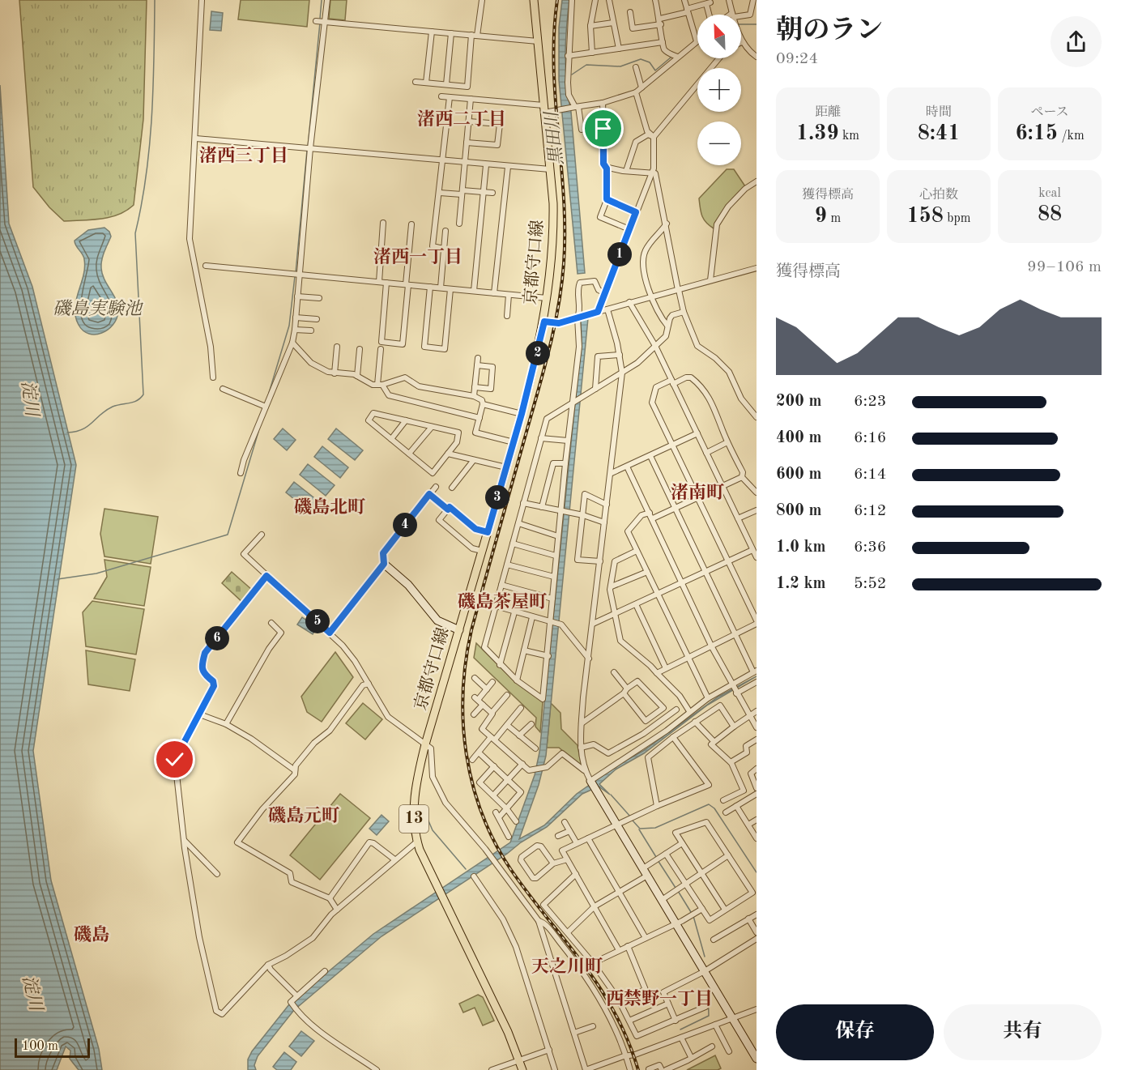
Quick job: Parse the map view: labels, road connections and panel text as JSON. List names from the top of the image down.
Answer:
{
  "streets": {
    "main road": ["京都守口線", "13"]
  },
  "districts": [
    "渚西二丁目",
    "渚西三丁目",
    "渚西一丁目",
    "渚南町",
    "磯島北町",
    "磯島茶屋町",
    "磯島元町",
    "磯島",
    "天之川町",
    "西禁野一丁目"
  ],
  "water": ["黒田川", "磯島実験池", "淀川"],
  "scale_bar": "100 m",
  "north": "top left",
  "page": {
    "heading": ["朝のラン", "09:24"],
    "map_buttons": ["+", "−"],
    "stats": [
      ["距離", "1.39 km"],
      ["時間", "8:41"],
      ["ペース", "6:15 /km"],
      ["獲得標高", "9 m"],
      ["心拍数", "158 bpm"],
      ["kcal", "88"]
    ],
    "pins": [
      "1",
      "2",
      "3",
      "4",
      "5",
      "6"
    ],
    "chart": ["獲得標高", "99–106 m"],
    "list": [
      {
        "name": "200 m",
        "note": "6:23"
      },
      {
        "name": "400 m",
        "note": "6:16"
      },
      {
        "name": "600 m",
        "note": "6:14"
      },
      {
        "name": "800 m",
        "note": "6:12"
      },
      {
        "name": "1.0 km",
        "note": "6:36"
      },
      {
        "name": "1.2 km",
        "note": "5:52"
      }
    ],
    "buttons": ["保存", "共有"],
    "scale": "100 m"
  }
}
